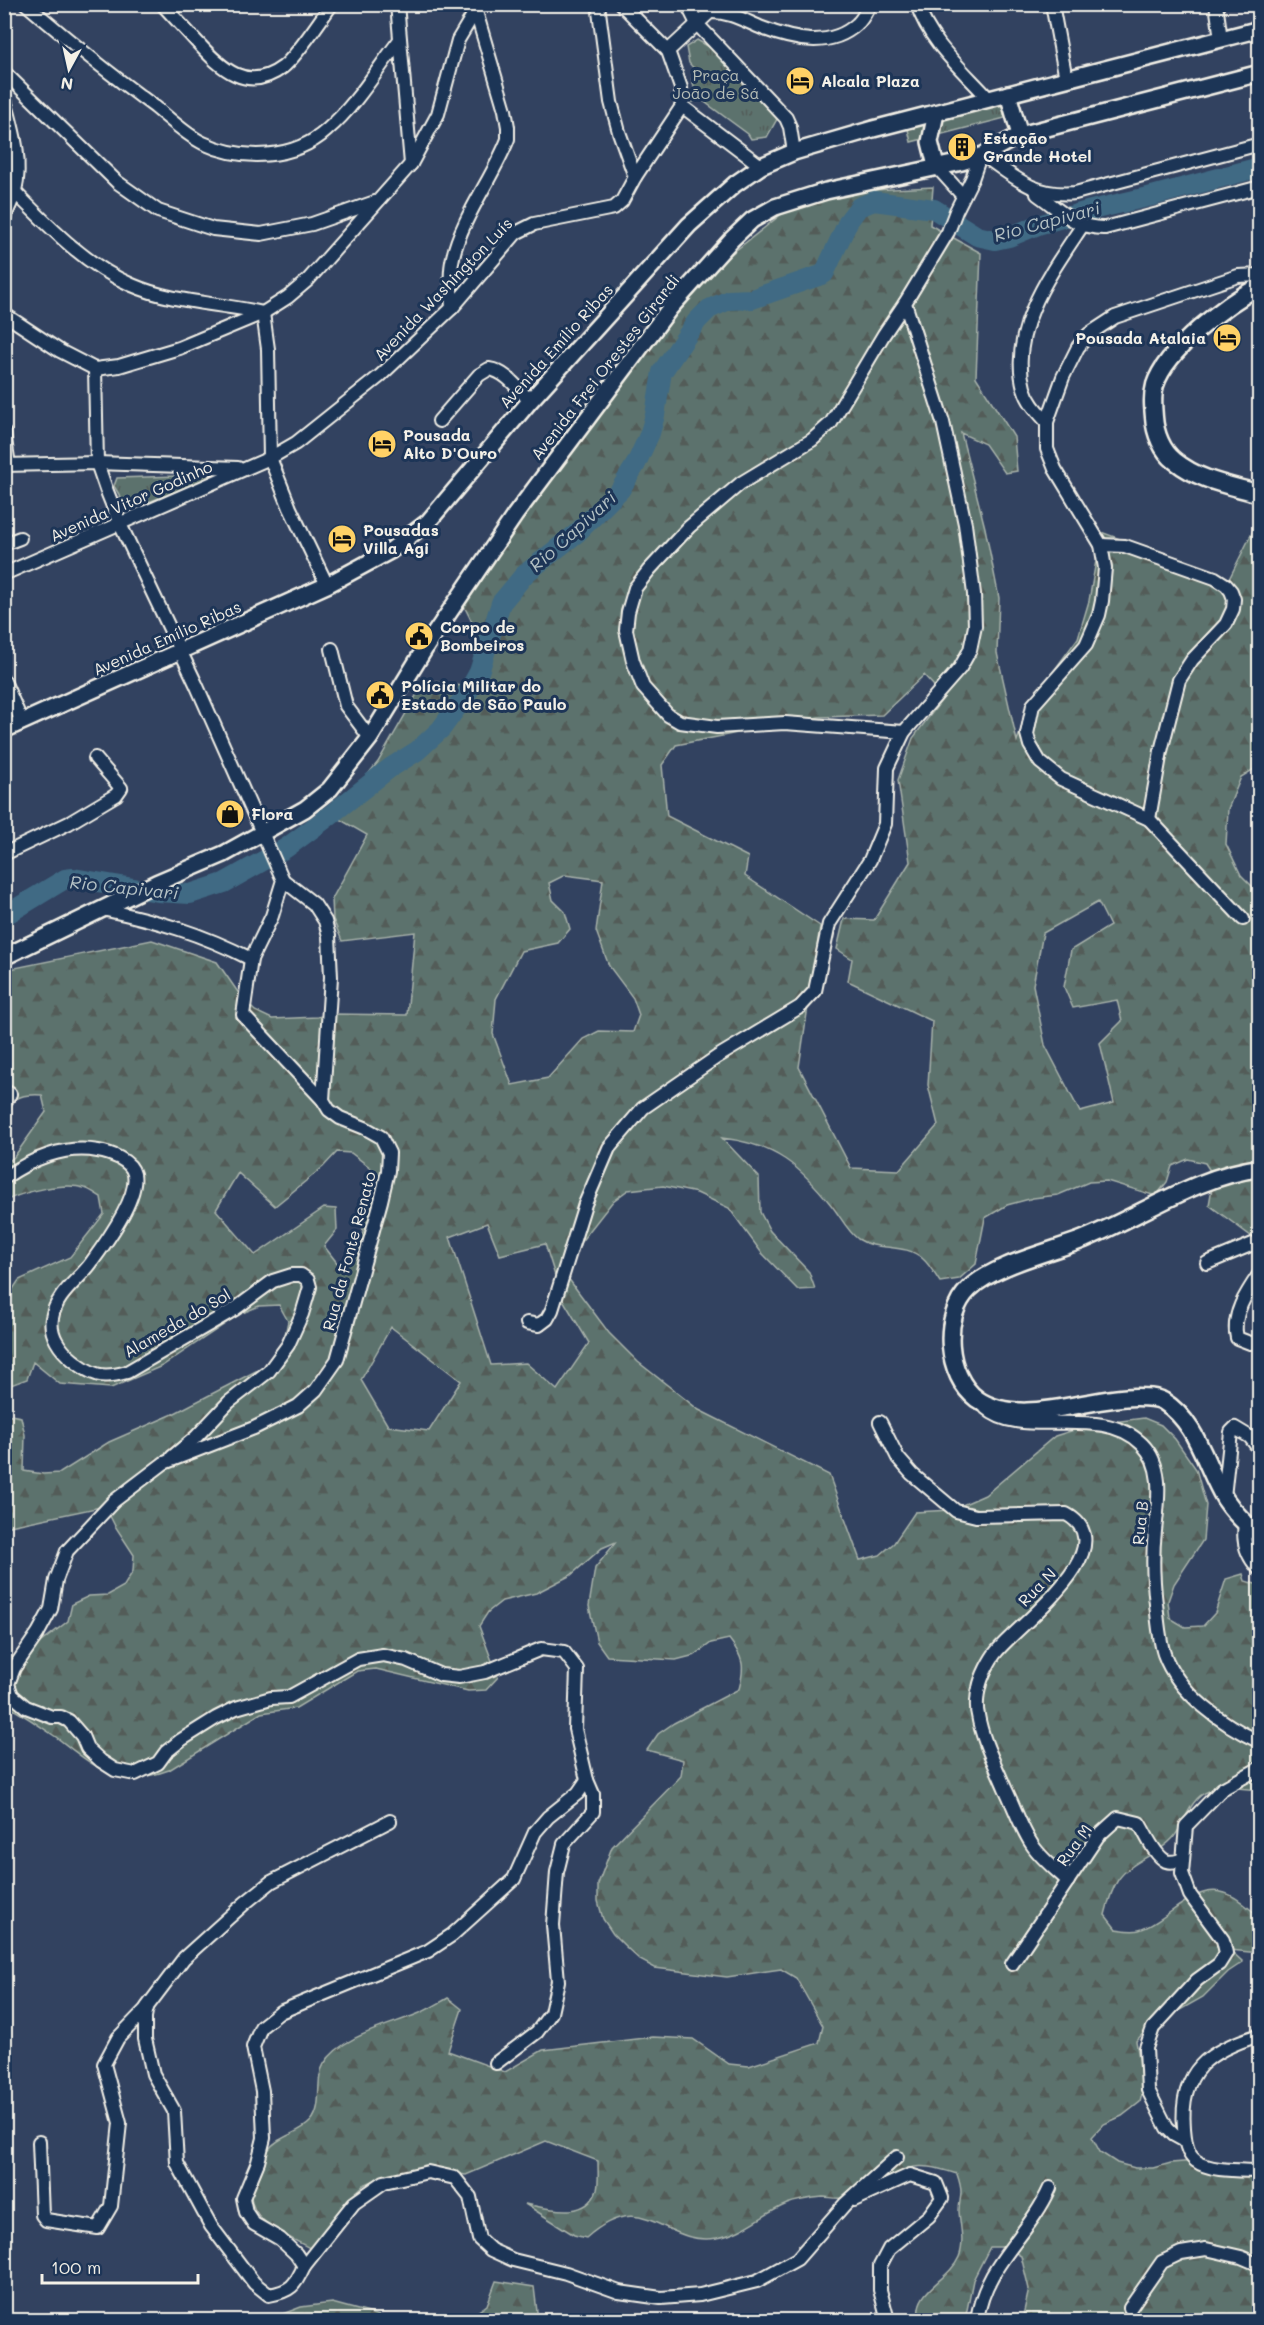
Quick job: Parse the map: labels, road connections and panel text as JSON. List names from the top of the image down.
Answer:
{
  "streets": {
    "street": [
      "Avenida Washington Luís",
      "Avenida Emílio Ribas",
      "Avenida Frei Orestes Girardi",
      "Avenida Vitor Godinho",
      "Rua da Fonte Renato",
      "Alameda do Sol",
      "Rua B",
      "Rua N",
      "Rua M"
    ]
  },
  "crossings": [
    ["Avenida Washington Luís", "Avenida Vitor Godinho"],
    ["Rua da Fonte Renato", "Alameda do Sol"],
    ["Rua N", "Rua M"]
  ],
  "water": ["Rio Capivari"],
  "parks": ["Praça João de Sá"],
  "places": {
    "hotel": [
      "Alcala Plaza",
      "Pousada Atalaia",
      "Pousada Alto D'Ouro",
      "Pousadas Villa Agi"
    ],
    "building": ["Estação Grande Hotel"],
    "public building": ["Corpo de Bombeiros", "Polícia Militar do Estado de São Paulo"],
    "shop": ["Flora"]
  },
  "scale_bar": "100 m",
  "north": "bottom"
}
